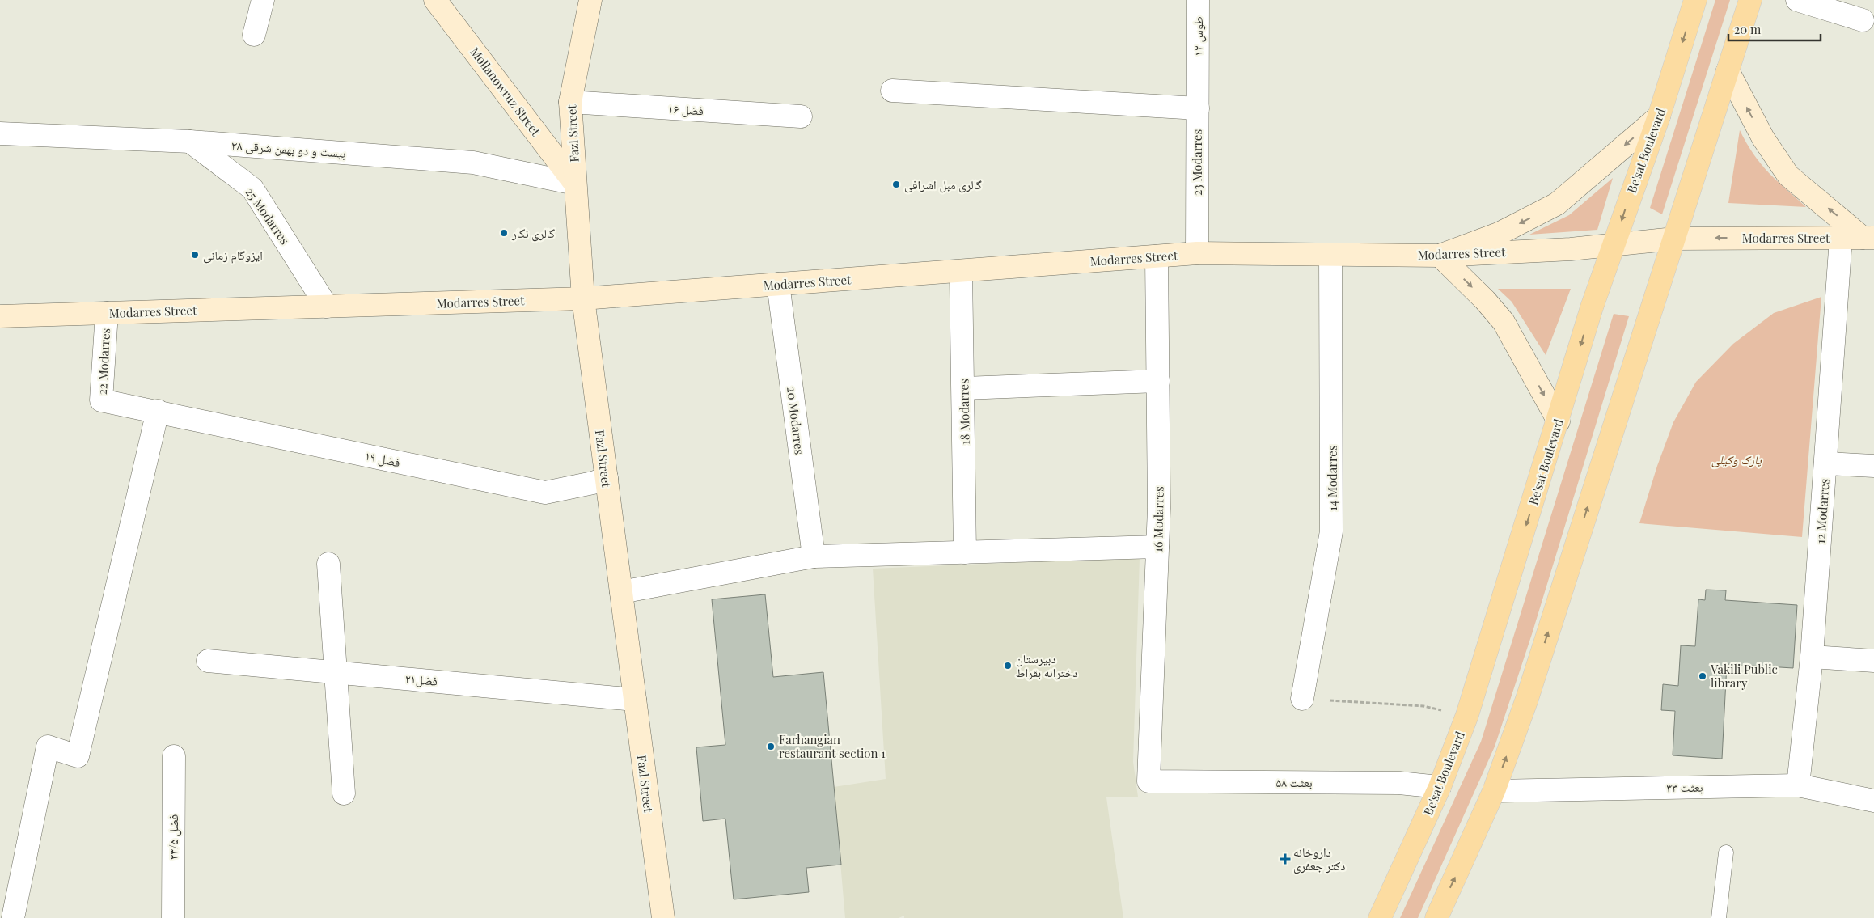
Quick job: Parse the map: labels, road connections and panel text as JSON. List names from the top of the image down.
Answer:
{
  "streets": {
    "main road": [
      "Mollanowruz Street",
      "Fazl Street",
      "Be'sat Boulevard",
      "Modarres Street"
    ],
    "street": [
      "طوس ۱۲",
      "فضل ۱۶",
      "بیست و دو بهمن شرقی ۳۸",
      "23 Modarres",
      "25 Modarres",
      "22 Modarres",
      "18 Modarres",
      "20 Modarres",
      "فضل ۱۹",
      "14 Modarres",
      "12 Modarres",
      "16 Modarres",
      "فضل۲۱",
      "بعثت ۵۸",
      "بعثت ۳۳",
      "فضل ۲۳/۵"
    ]
  },
  "crossings": [
    ["طوس ۱۲", "23 Modarres"],
    ["Mollanowruz Street", "Fazl Street"],
    ["Mollanowruz Street", "بیست و دو بهمن شرقی ۳۸"],
    ["فضل ۱۶", "Fazl Street"],
    ["Fazl Street", "بیست و دو بهمن شرقی ۳۸"],
    ["Fazl Street", "Modarres Street"],
    ["Fazl Street", "فضل ۱۹"],
    ["Fazl Street", "فضل۲۱"],
    ["بیست و دو بهمن شرقی ۳۸", "25 Modarres"],
    ["Be'sat Boulevard", "Modarres Street"],
    ["Be'sat Boulevard", "بعثت ۵۸"],
    ["23 Modarres", "Modarres Street"],
    ["25 Modarres", "Modarres Street"],
    ["Modarres Street", "22 Modarres"],
    ["Modarres Street", "18 Modarres"],
    ["Modarres Street", "20 Modarres"],
    ["Modarres Street", "14 Modarres"],
    ["Modarres Street", "12 Modarres"],
    ["Modarres Street", "16 Modarres"],
    ["22 Modarres", "فضل ۱۹"],
    ["12 Modarres", "بعثت ۳۳"],
    ["16 Modarres", "بعثت ۵۸"]
  ],
  "parks": ["پارک وکیلی"],
  "places": {
    "other": [
      "گالری مبل اشرافی",
      "گالری نگار",
      "ایزوگام زمانی",
      "دبیرستان دخترانه بقراط",
      "Vakili Public library",
      "Farhangian restaurant section 1"
    ],
    "health": ["داروخانه دکتر جعفری"]
  },
  "scale_bar": "20 m"
}
